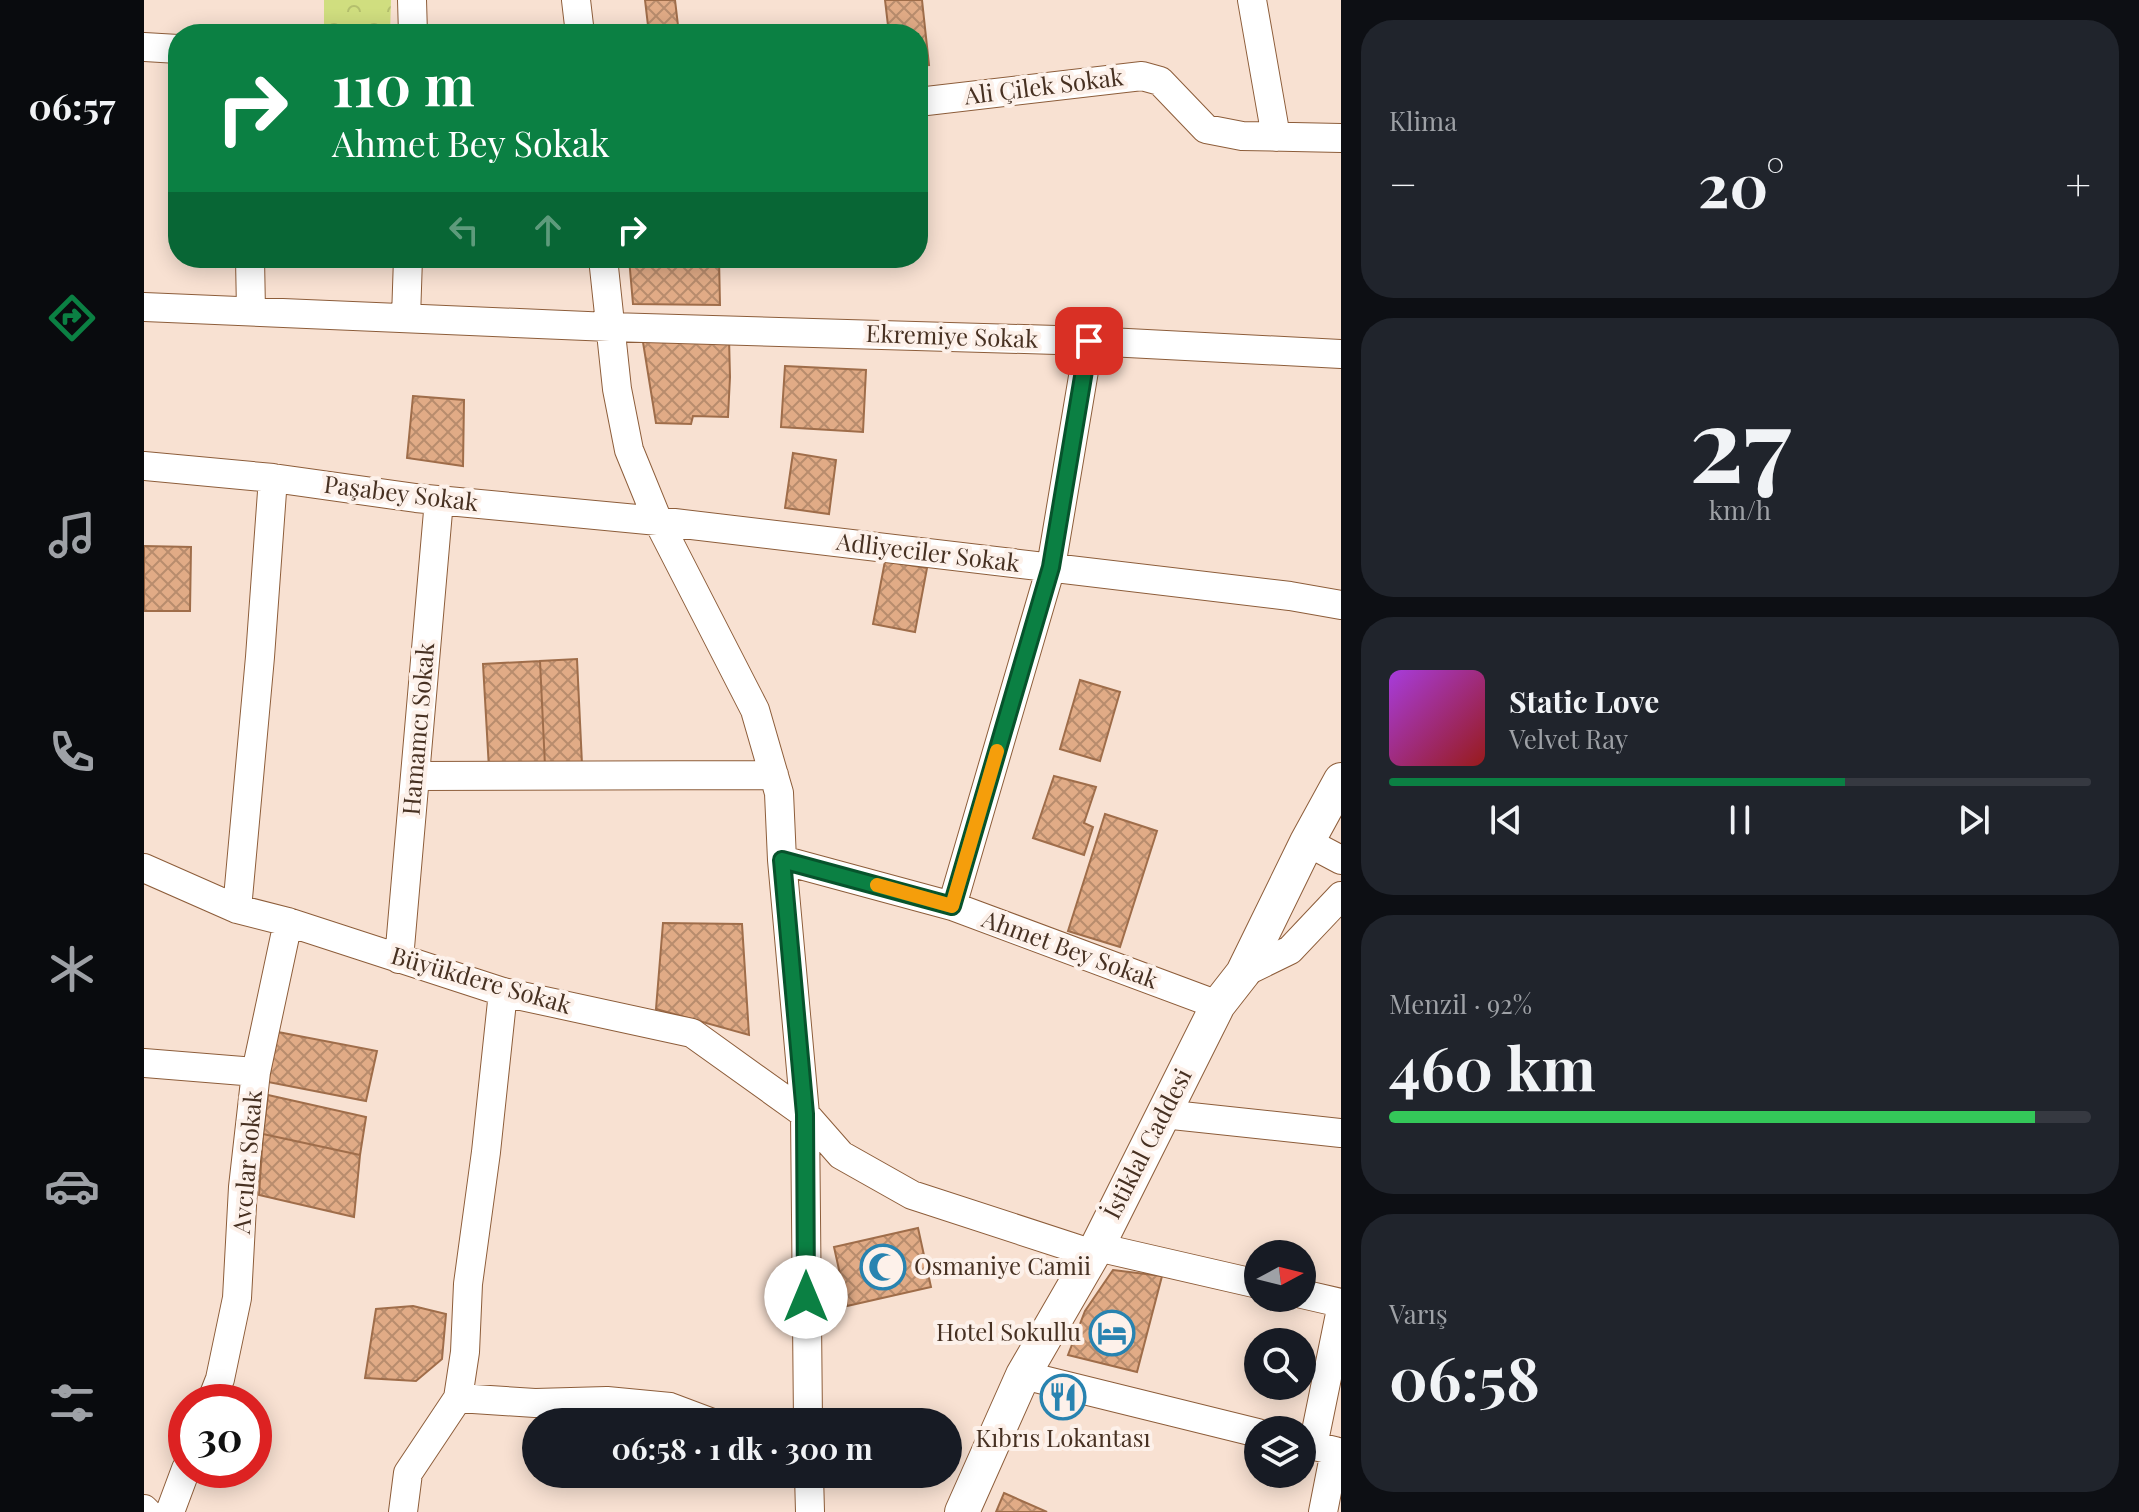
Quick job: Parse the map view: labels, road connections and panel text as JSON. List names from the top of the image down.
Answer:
{
  "streets": {
    "main road": ["İstiklal Caddesi"],
    "street": [
      "Ali Çilek Sokak",
      "Ekremiye Sokak",
      "Paşabey Sokak",
      "Adliyeciler Sokak",
      "Hamamcı Sokak",
      "Ahmet Bey Sokak",
      "Büyükdere Sokak",
      "Avcılar Sokak"
    ]
  },
  "crossings": [
    ["Paşabey Sokak", "Adliyeciler Sokak"],
    ["Paşabey Sokak", "Hamamcı Sokak"],
    ["Hamamcı Sokak", "Büyükdere Sokak"],
    ["Ahmet Bey Sokak", "İstiklal Caddesi"],
    ["Büyükdere Sokak", "İstiklal Caddesi"],
    ["Büyükdere Sokak", "Avcılar Sokak"]
  ],
  "places": {
    "mosque": ["Osmaniye Camii"],
    "hotel": ["Hotel Sokullu"],
    "restaurant": ["Kıbrıs Lokantası"]
  },
  "north": "right",
  "page": {
    "tabs": "06:57",
    "tile": [
      "Klima",
      ["27", "km/h"],
      ["Menzil · 92%", "460 km"],
      ["Varış", "06:58"]
    ],
    "turn": ["110 m", "Ahmet Bey Sokak"],
    "heat": ["−", "20°", "+"],
    "song": ["Static Love", "Velvet Ray"],
    "limit": "30",
    "trip": "06:58 · 1 dk · 300 m"
  }
}
